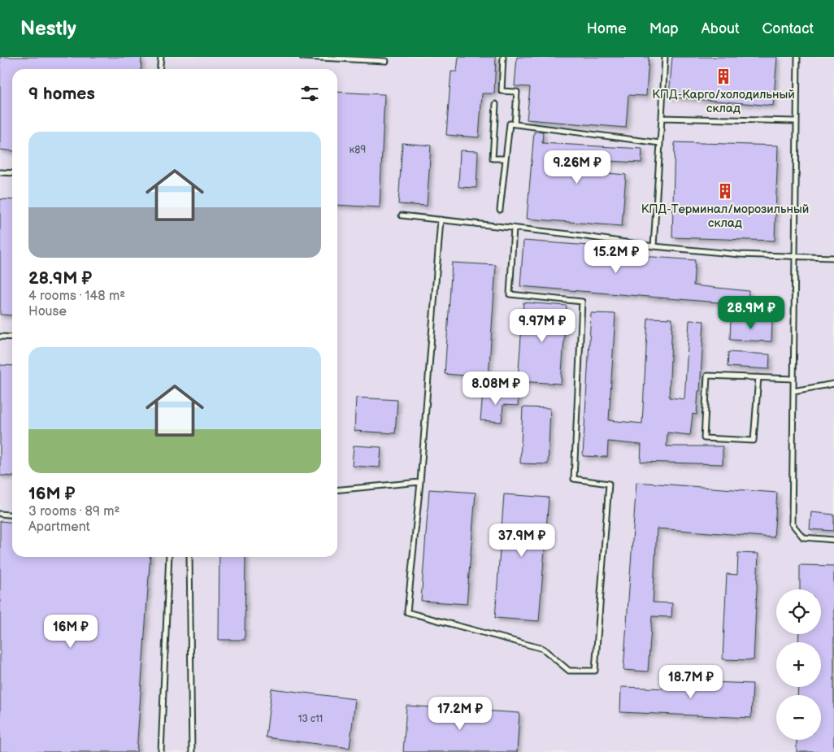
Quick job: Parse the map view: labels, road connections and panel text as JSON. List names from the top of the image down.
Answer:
{
  "places": {
    "building": ["КПД-Карго/холодильный склад", "КПД-Терминал/морозильный склад"]
  },
  "house_numbers": ["к89", "13 с11"],
  "page": {
    "header": "Nestly",
    "nav": [
      "Home",
      "Map",
      "About",
      "Contact"
    ],
    "heading": "9 homes",
    "list": [
      {
        "name": "28.9M ₽",
        "note": "4 rooms · 148 m² · House"
      },
      {
        "name": "16M ₽",
        "note": "3 rooms · 89 m² · Apartment"
      }
    ],
    "price": [
      "9.26M ₽",
      "15.2M ₽",
      "28.9M ₽",
      "9.97M ₽",
      "8.08M ₽",
      "37.9M ₽",
      "16M ₽",
      "18.7M ₽",
      "17.2M ₽"
    ],
    "map_buttons": ["+", "−"]
  }
}
